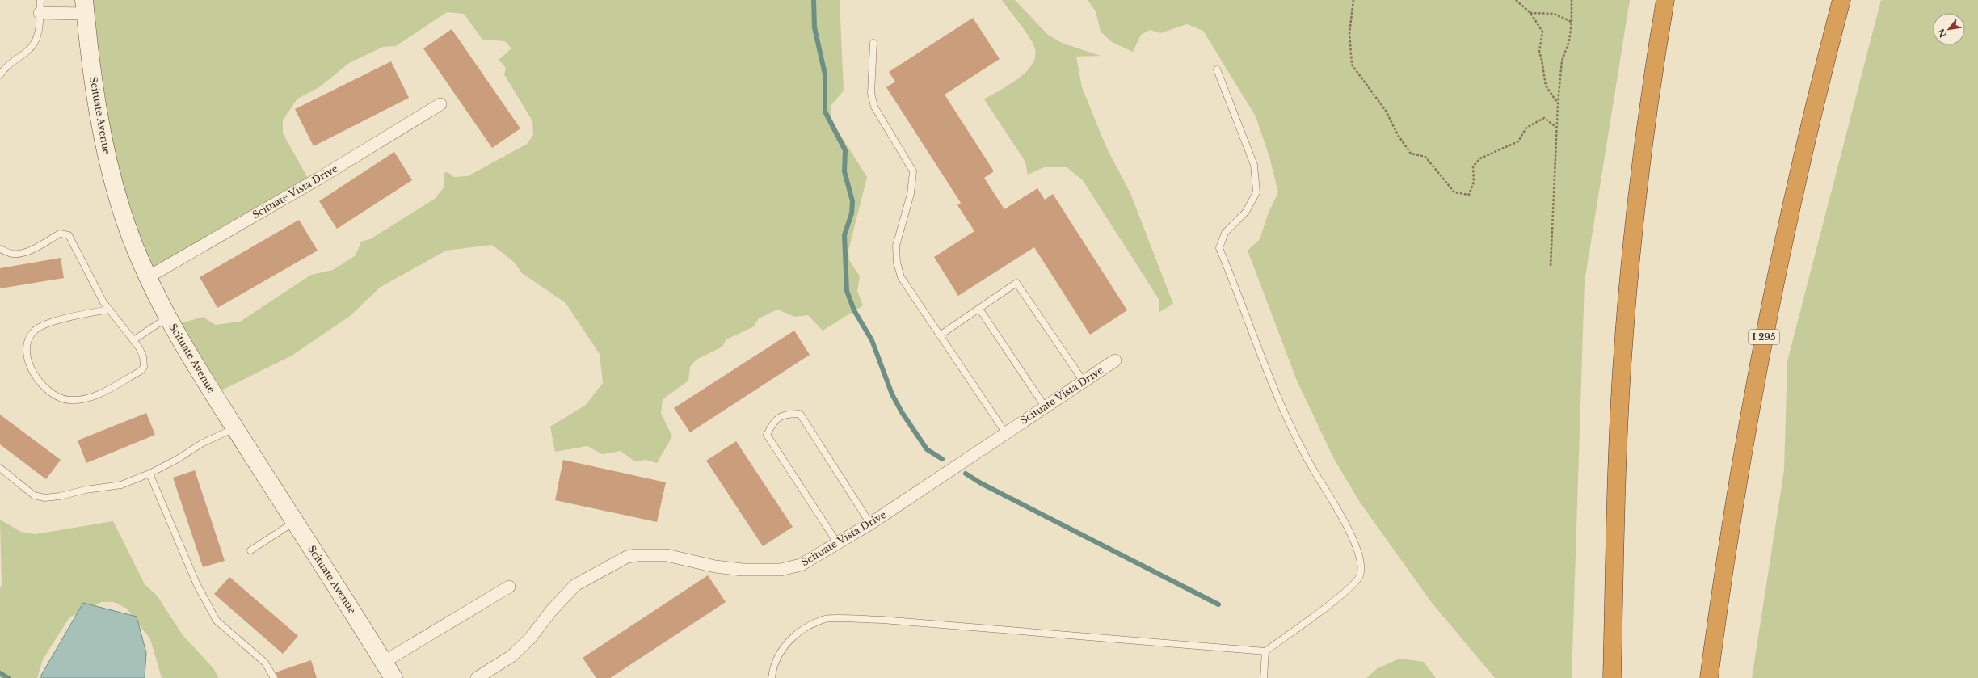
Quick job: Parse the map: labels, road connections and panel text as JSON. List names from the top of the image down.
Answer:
{
  "streets": {
    "highway": ["I 295"],
    "main road": ["Scituate Avenue"],
    "street": ["Scituate Vista Drive"]
  },
  "crossings": [
    ["Scituate Avenue", "Scituate Vista Drive"]
  ],
  "north": "bottom left"
}
